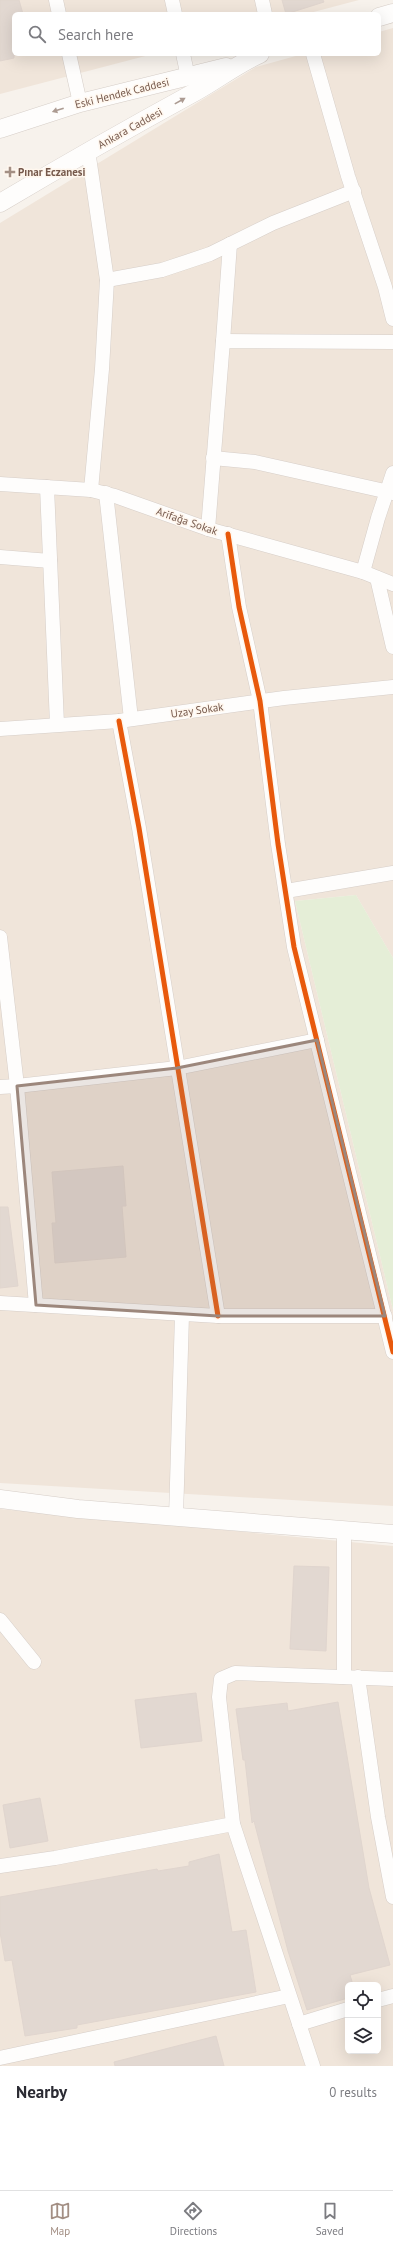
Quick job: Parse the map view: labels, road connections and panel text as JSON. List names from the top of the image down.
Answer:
{
  "streets": {
    "street": [
      "Eski Hendek Caddesi",
      "Ankara Caddesi",
      "Arifağa Sokak",
      "Uzay Sokak"
    ]
  },
  "crossings": [
    ["Eski Hendek Caddesi", "Ankara Caddesi"]
  ],
  "one_way": ["Eski Hendek Caddesi"],
  "places": {
    "health": ["Pınar Eczanesi"]
  },
  "page": {
    "search": "Search here",
    "heading": ["Nearby", "0 results"],
    "nav": ["Map", "Directions", "Saved"]
  }
}
